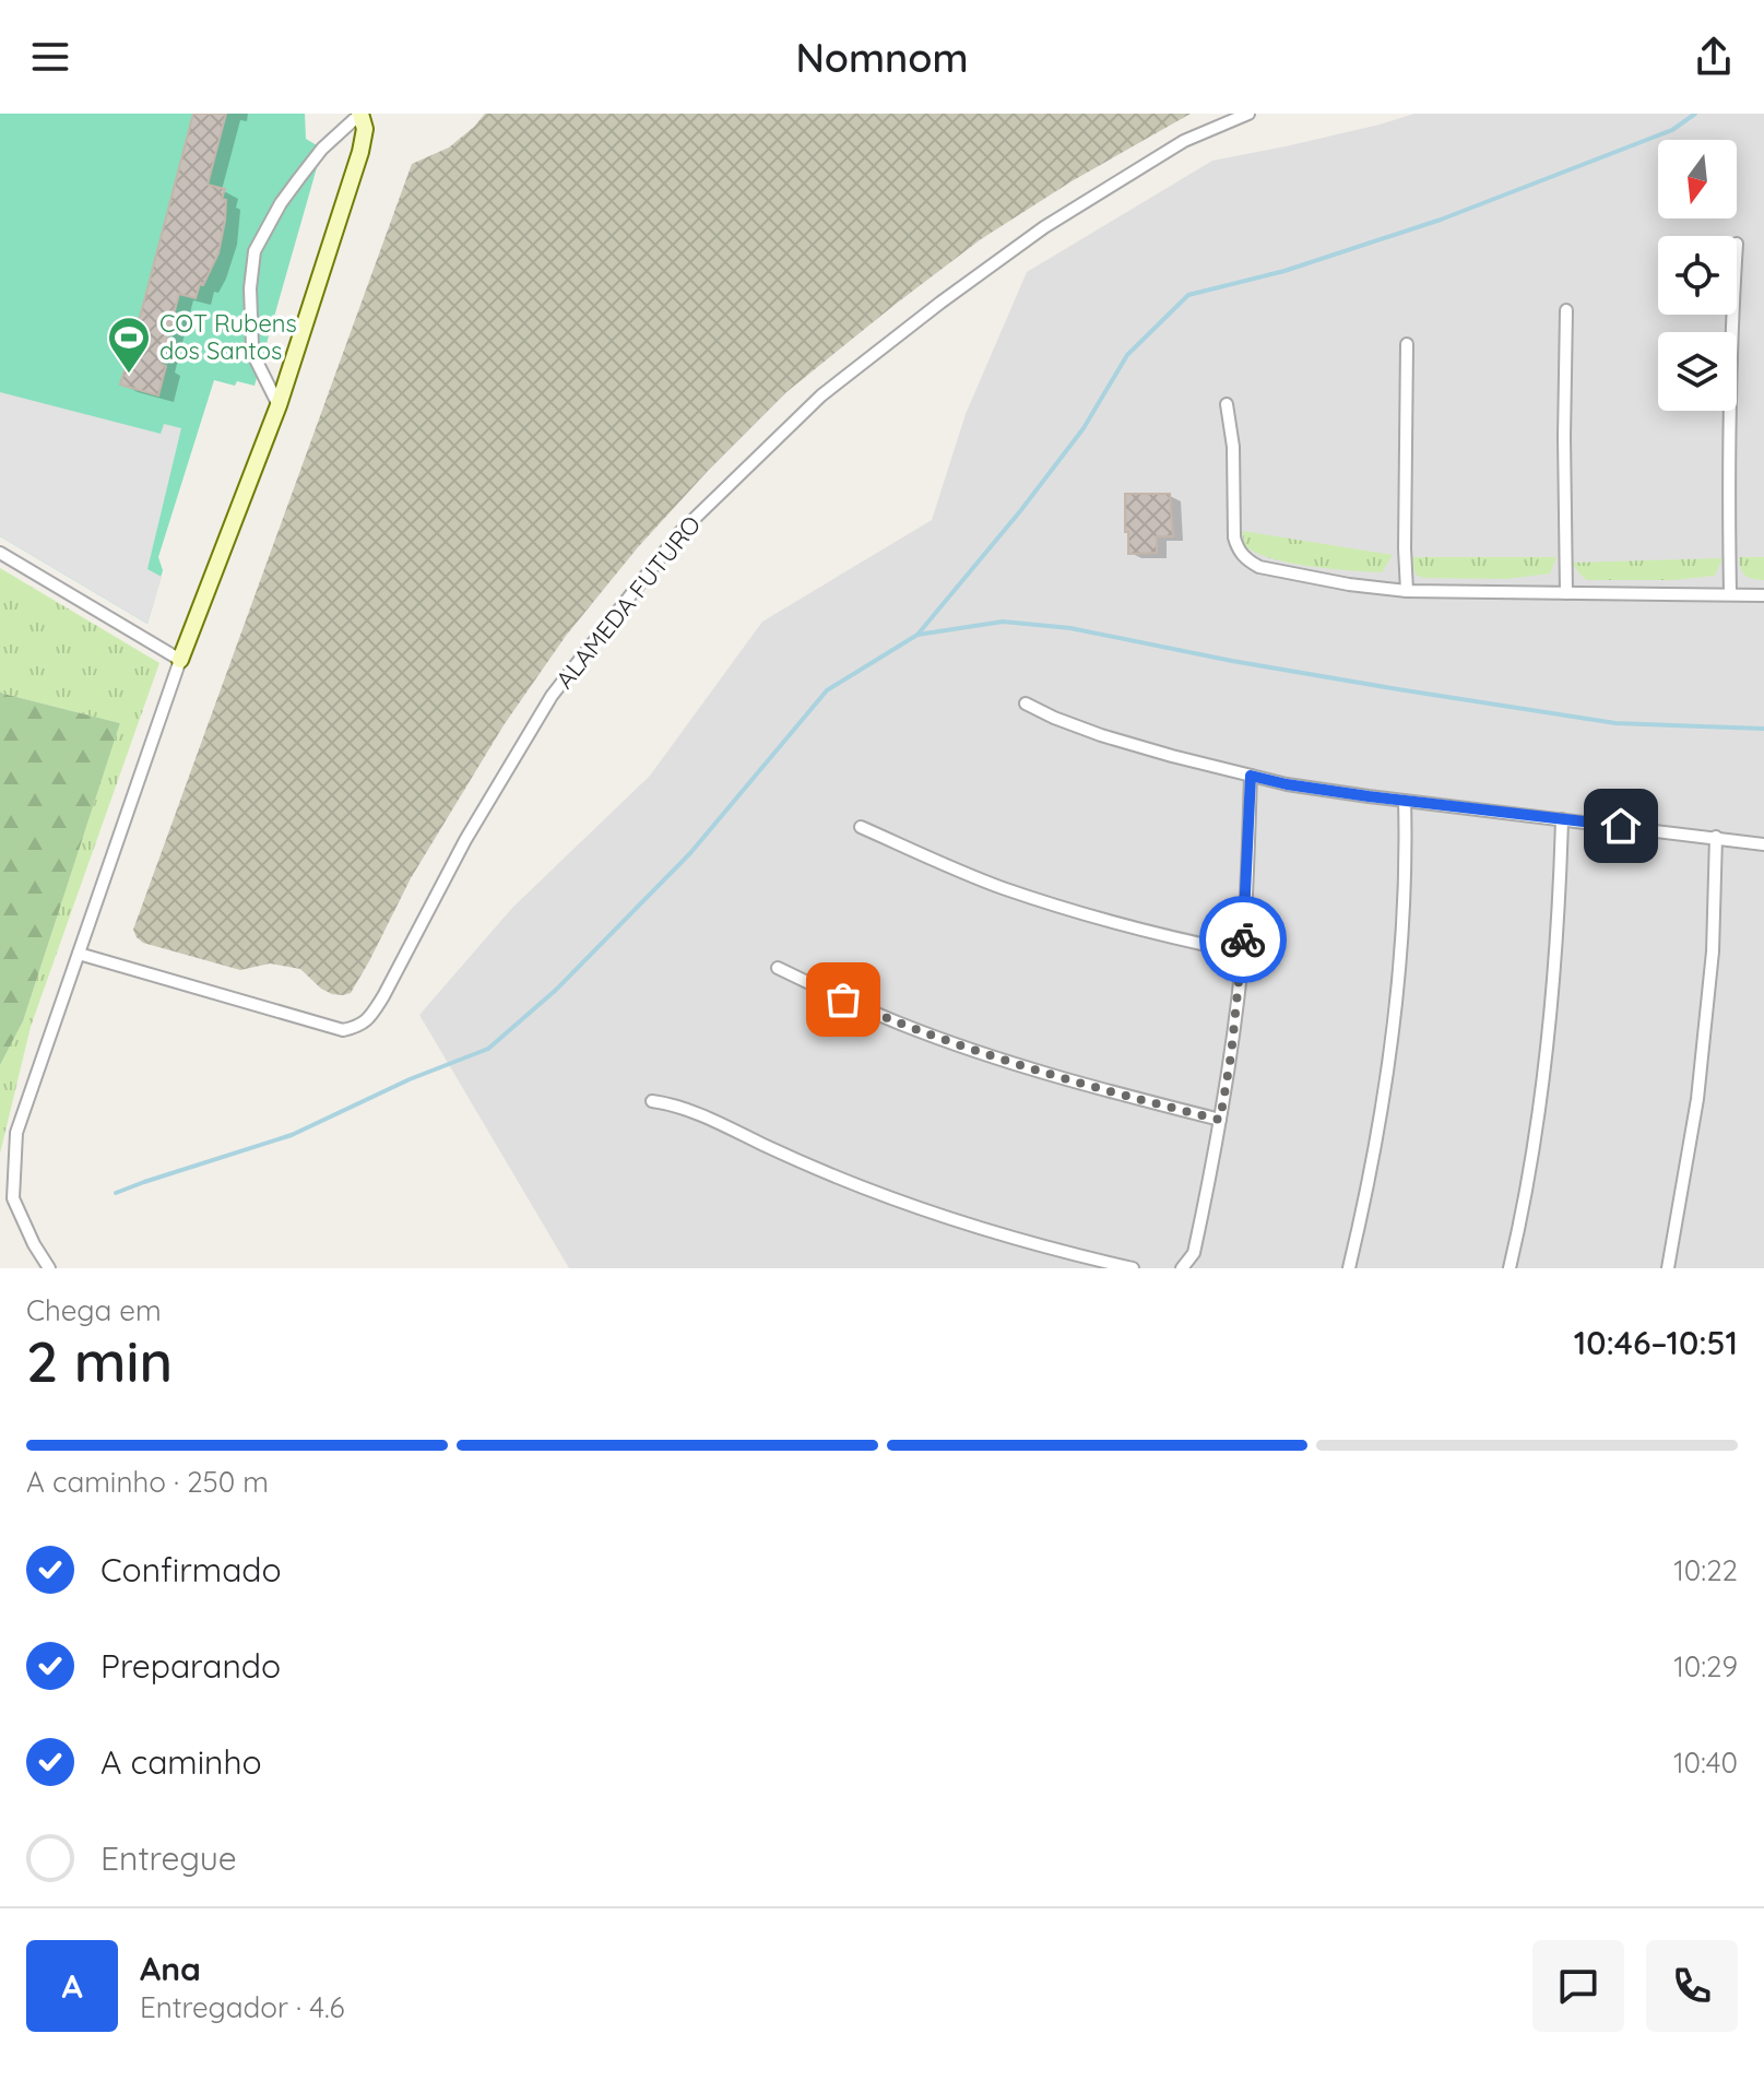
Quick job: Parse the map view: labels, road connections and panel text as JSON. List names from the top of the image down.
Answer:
{
  "streets": {
    "street": ["ALAMEDA FUTURO"]
  },
  "places": {
    "sports": ["COT Rubens dos Santos"]
  },
  "north": "bottom",
  "page": {
    "header": "Nomnom",
    "heading": ["2 min", "Chega em", "10:46–10:51"],
    "panel": ["Ana", "Entregador · 4.6"],
    "bar": "A caminho · 250 m",
    "list": [
      ["Confirmado", "10:22"],
      ["Preparando", "10:29"],
      ["A caminho", "10:40"],
      "Entregue"
    ],
    "round": "A"
  }
}
